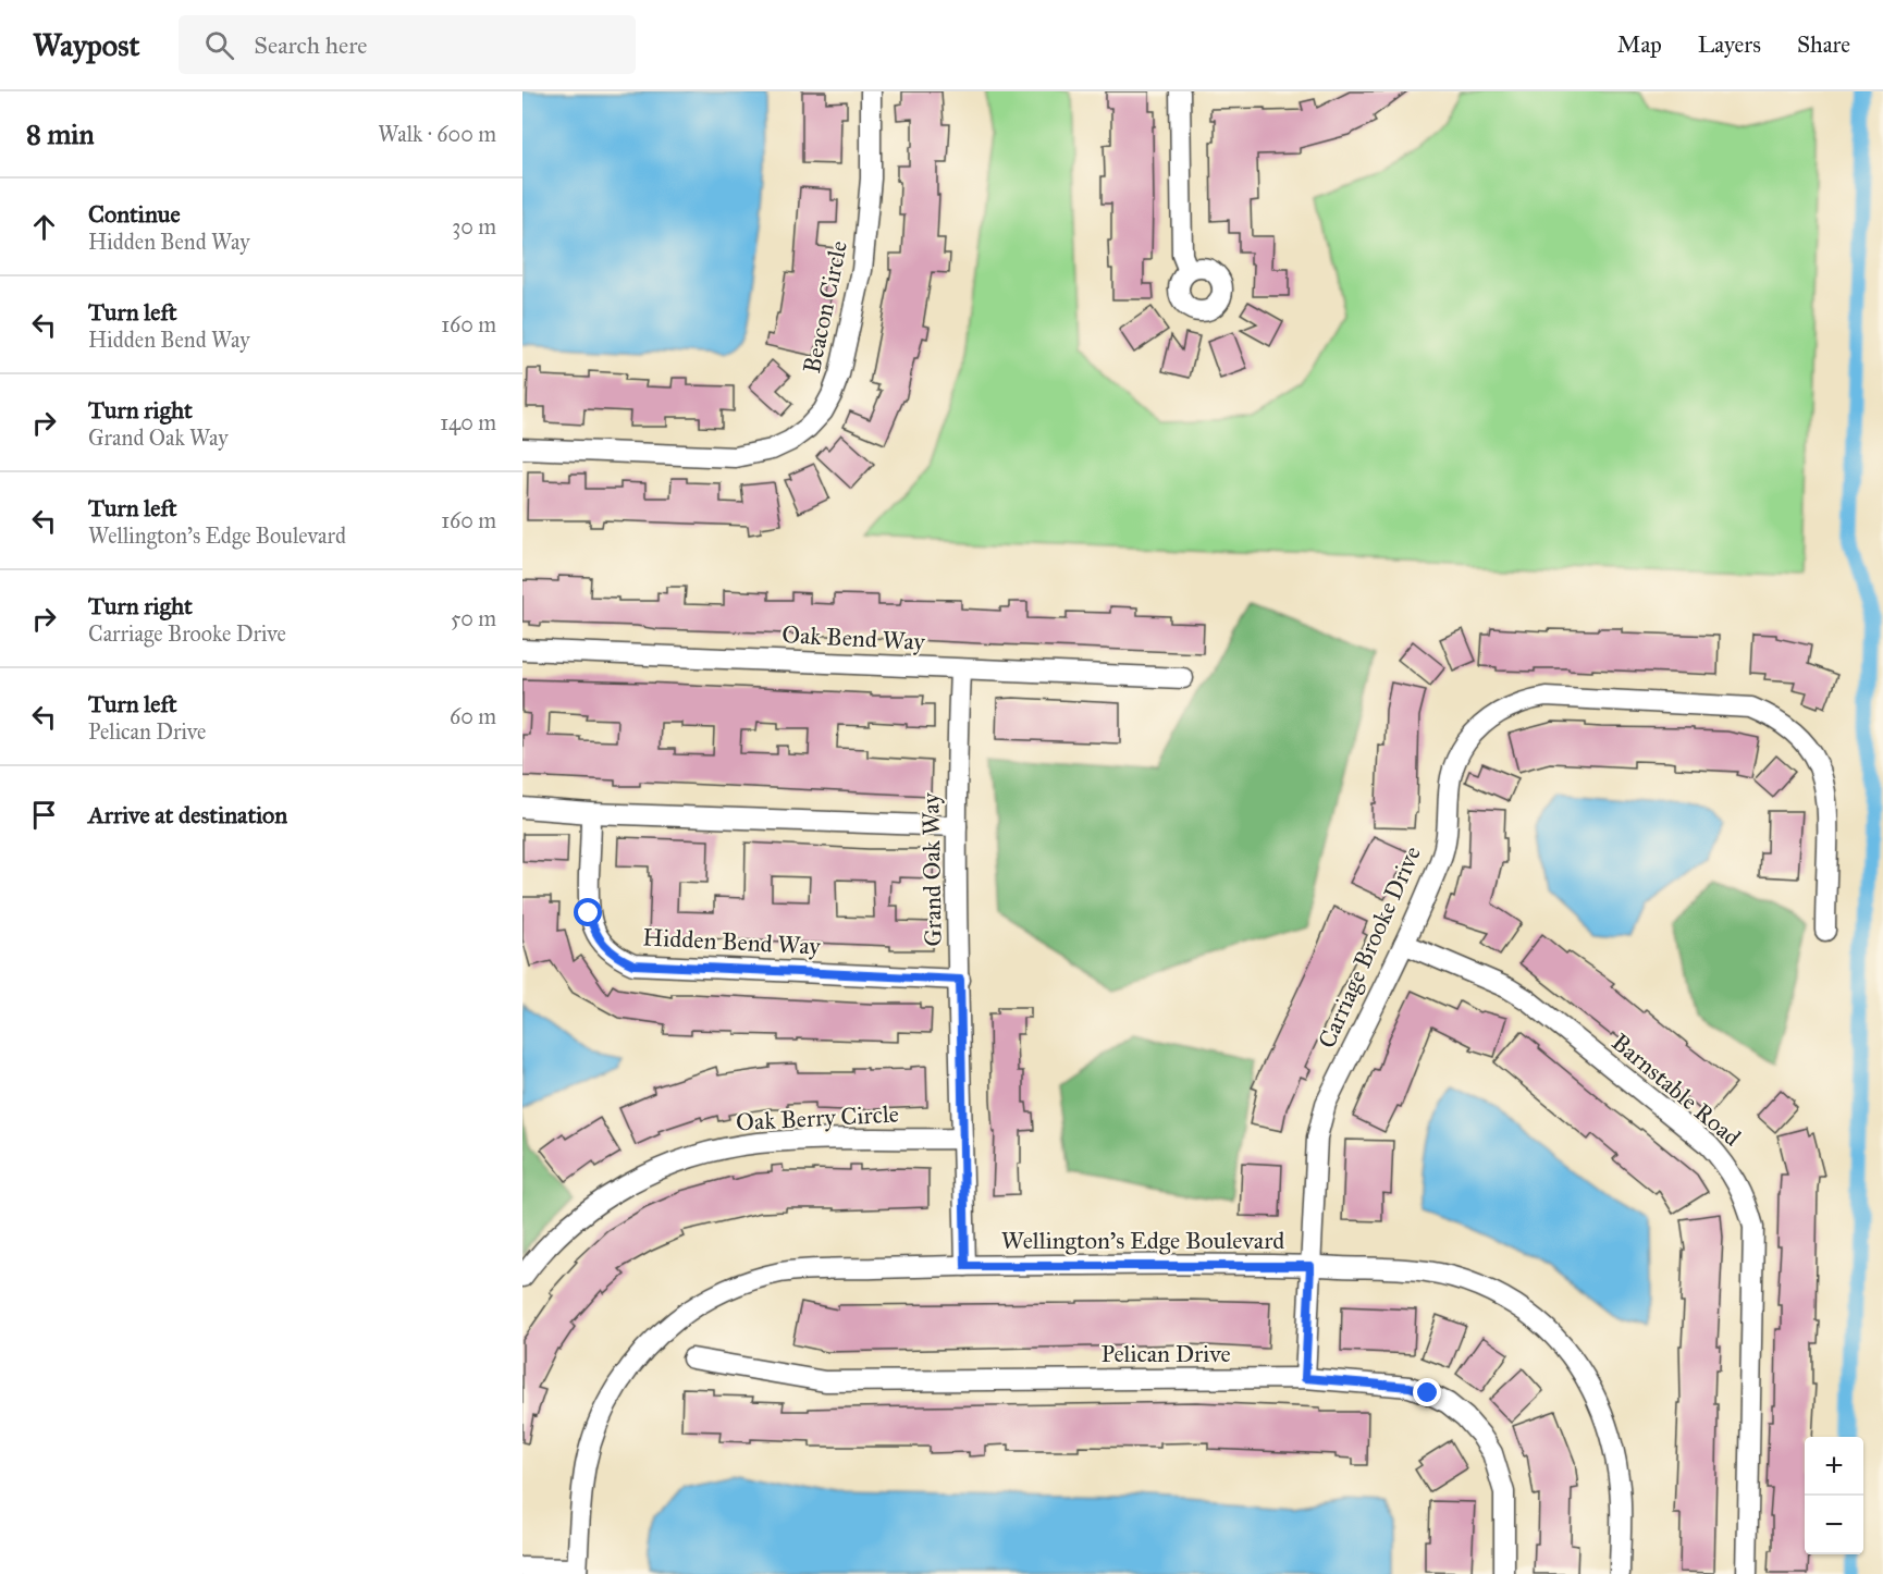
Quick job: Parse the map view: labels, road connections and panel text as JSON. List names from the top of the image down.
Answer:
{
  "streets": {
    "street": [
      "Beacon Circle",
      "Oak Bend Way",
      "Grand Oak Way",
      "Hidden Bend Way",
      "Carriage Brooke Drive",
      "Barnstable Road",
      "Oak Berry Circle",
      "Wellington's Edge Boulevard",
      "Pelican Drive"
    ]
  },
  "crossings": [
    ["Oak Bend Way", "Grand Oak Way"],
    ["Grand Oak Way", "Hidden Bend Way"],
    ["Grand Oak Way", "Oak Berry Circle"],
    ["Grand Oak Way", "Wellington's Edge Boulevard"],
    ["Carriage Brooke Drive", "Barnstable Road"],
    ["Carriage Brooke Drive", "Wellington's Edge Boulevard"],
    ["Carriage Brooke Drive", "Pelican Drive"]
  ],
  "page": {
    "header": "Waypost",
    "search": "Search here",
    "nav": ["Map", "Layers", "Share"],
    "heading": ["8 min", "Walk · 600 m"],
    "list": [
      ["Continue", "Hidden Bend Way", "30 m"],
      ["Turn left", "Hidden Bend Way", "160 m"],
      ["Turn right", "Grand Oak Way", "140 m"],
      ["Turn left", "Wellington's Edge Boulevard", "160 m"],
      ["Turn right", "Carriage Brooke Drive", "50 m"],
      ["Turn left", "Pelican Drive", "60 m"],
      "Arrive at destination"
    ],
    "map_buttons": ["+", "−"]
  }
}
